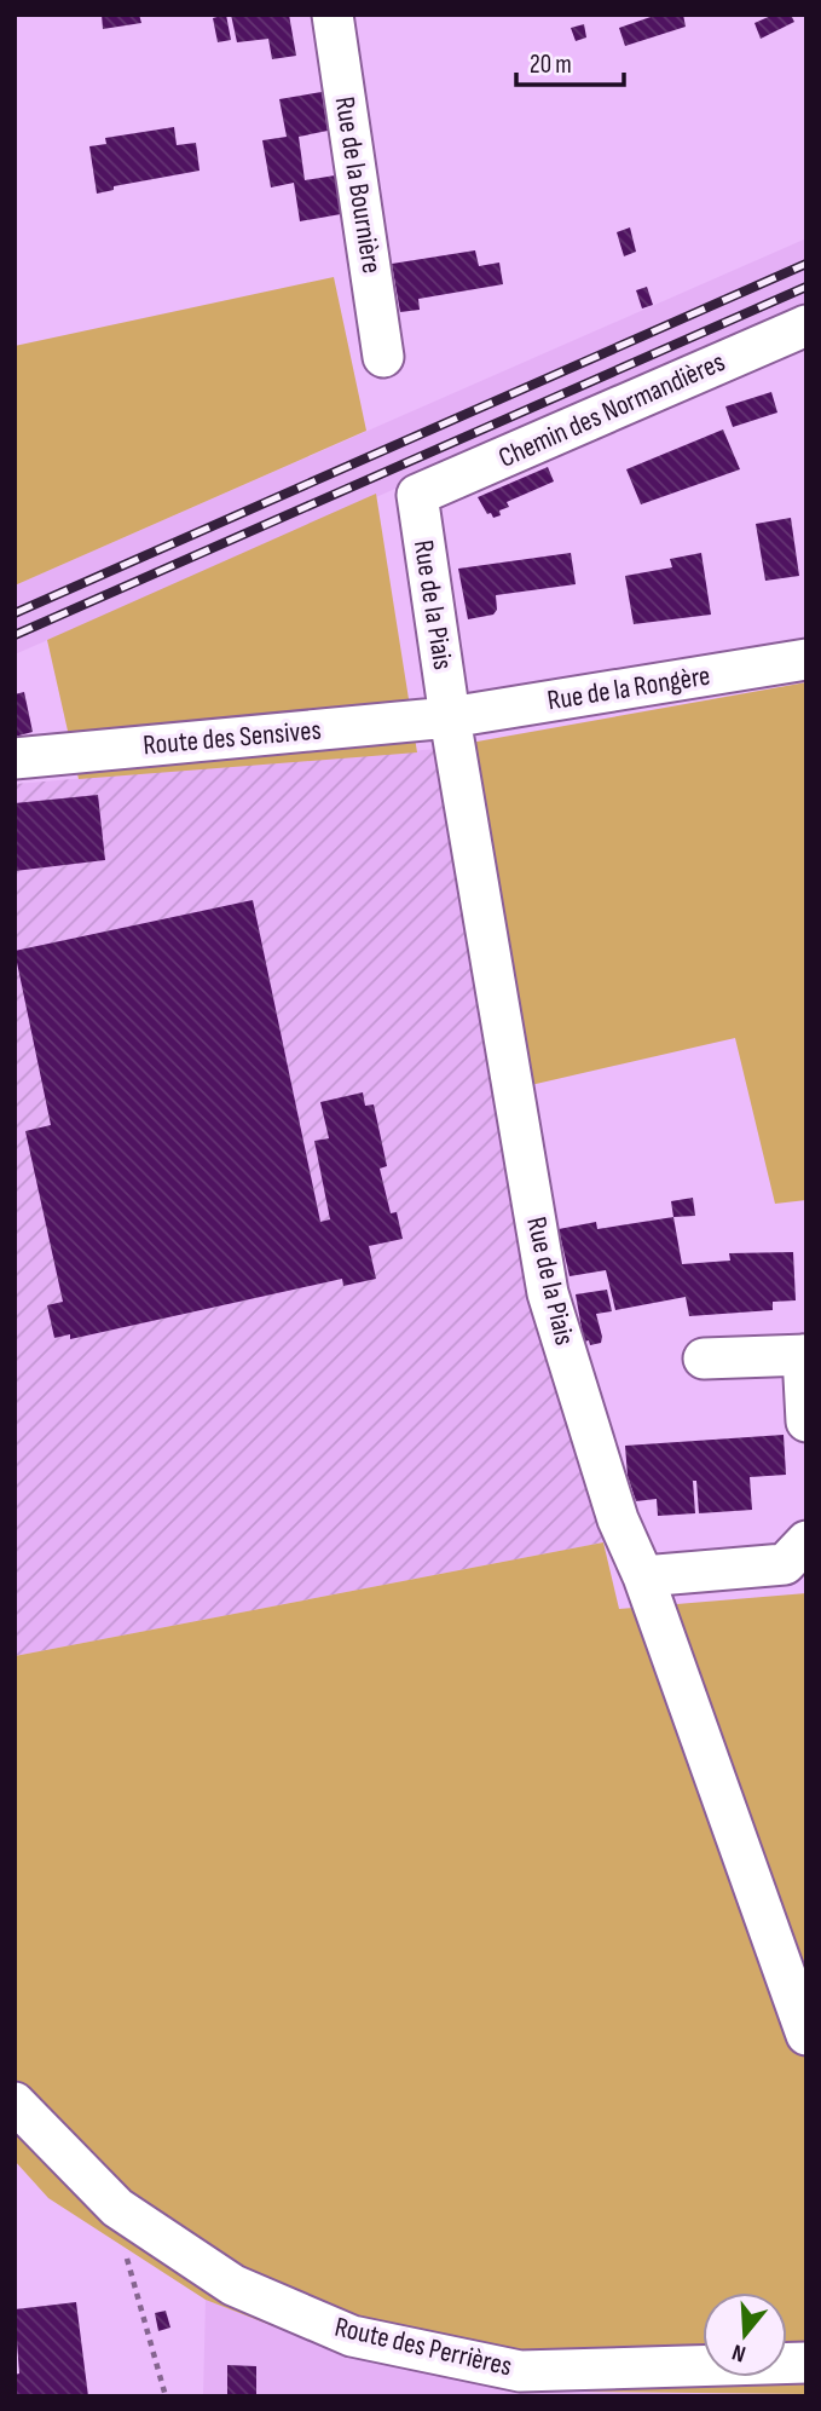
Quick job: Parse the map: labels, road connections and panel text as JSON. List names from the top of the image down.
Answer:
{
  "streets": {
    "street": [
      "Rue de la Bournière",
      "Chemin des Normandières",
      "Rue de la Piais",
      "Rue de la Rongère",
      "Route des Sensives",
      "Route des Perrières"
    ]
  },
  "crossings": [
    ["Chemin des Normandières", "Rue de la Piais"],
    ["Rue de la Piais", "Rue de la Rongère"],
    ["Rue de la Piais", "Route des Sensives"],
    ["Rue de la Rongère", "Route des Sensives"]
  ],
  "scale_bar": "20 m",
  "north": "bottom"
}
